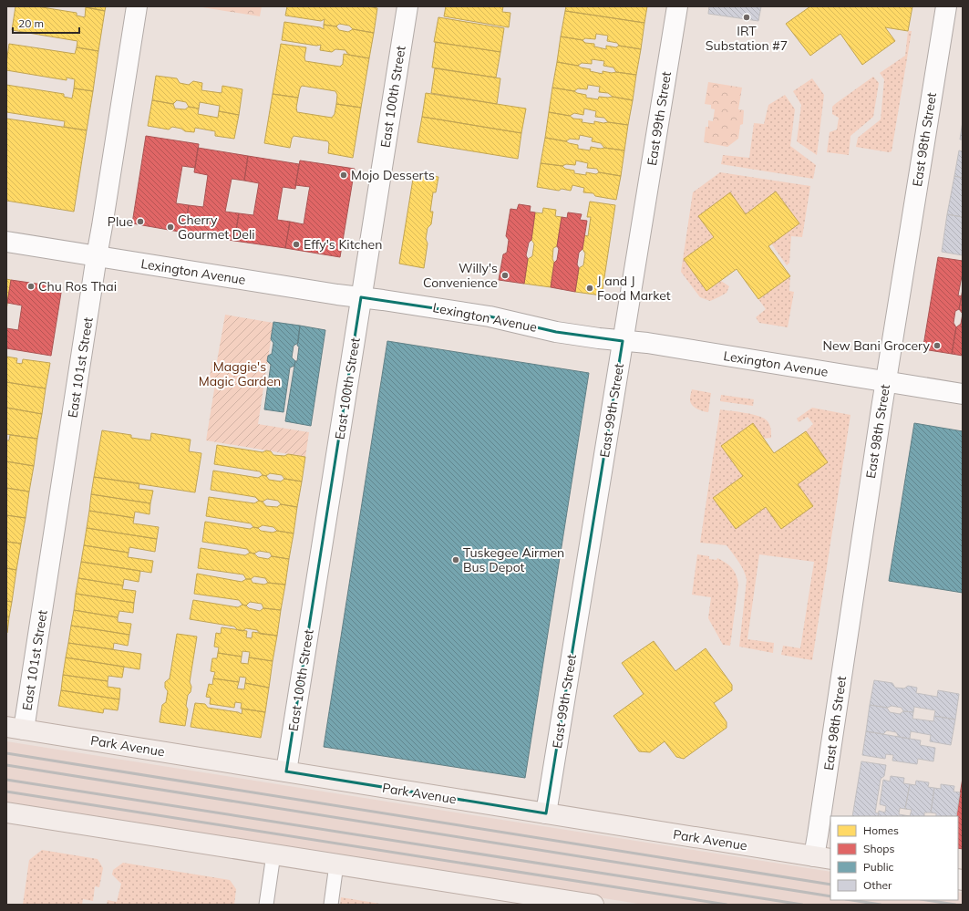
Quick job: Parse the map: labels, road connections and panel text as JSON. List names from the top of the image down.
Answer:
{
  "streets": {
    "main road": ["Park Avenue"],
    "street": [
      "East 100th Street",
      "East 99th Street",
      "East 98th Street",
      "Lexington Avenue",
      "East 101st Street"
    ]
  },
  "crossings": [
    ["East 100th Street", "Lexington Avenue"],
    ["East 100th Street", "Park Avenue"],
    ["East 99th Street", "Lexington Avenue"],
    ["East 99th Street", "Park Avenue"],
    ["East 98th Street", "Lexington Avenue"],
    ["East 98th Street", "Park Avenue"],
    ["Lexington Avenue", "East 101st Street"],
    ["East 101st Street", "Park Avenue"]
  ],
  "parks": ["Maggie's Magic Garden"],
  "places": [
    "IRT Substation #7",
    "Mojo Desserts",
    "Plue",
    "Cherry Gourmet Deli",
    "Effy's Kitchen",
    "Willy's Convenience",
    "Chu Ros Thai",
    "J and J Food Market",
    "New Bani Grocery",
    "Tuskegee Airmen Bus Depot"
  ],
  "legend": [
    "Homes",
    "Shops",
    "Public",
    "Other"
  ],
  "scale_bar": "20 m"
}
